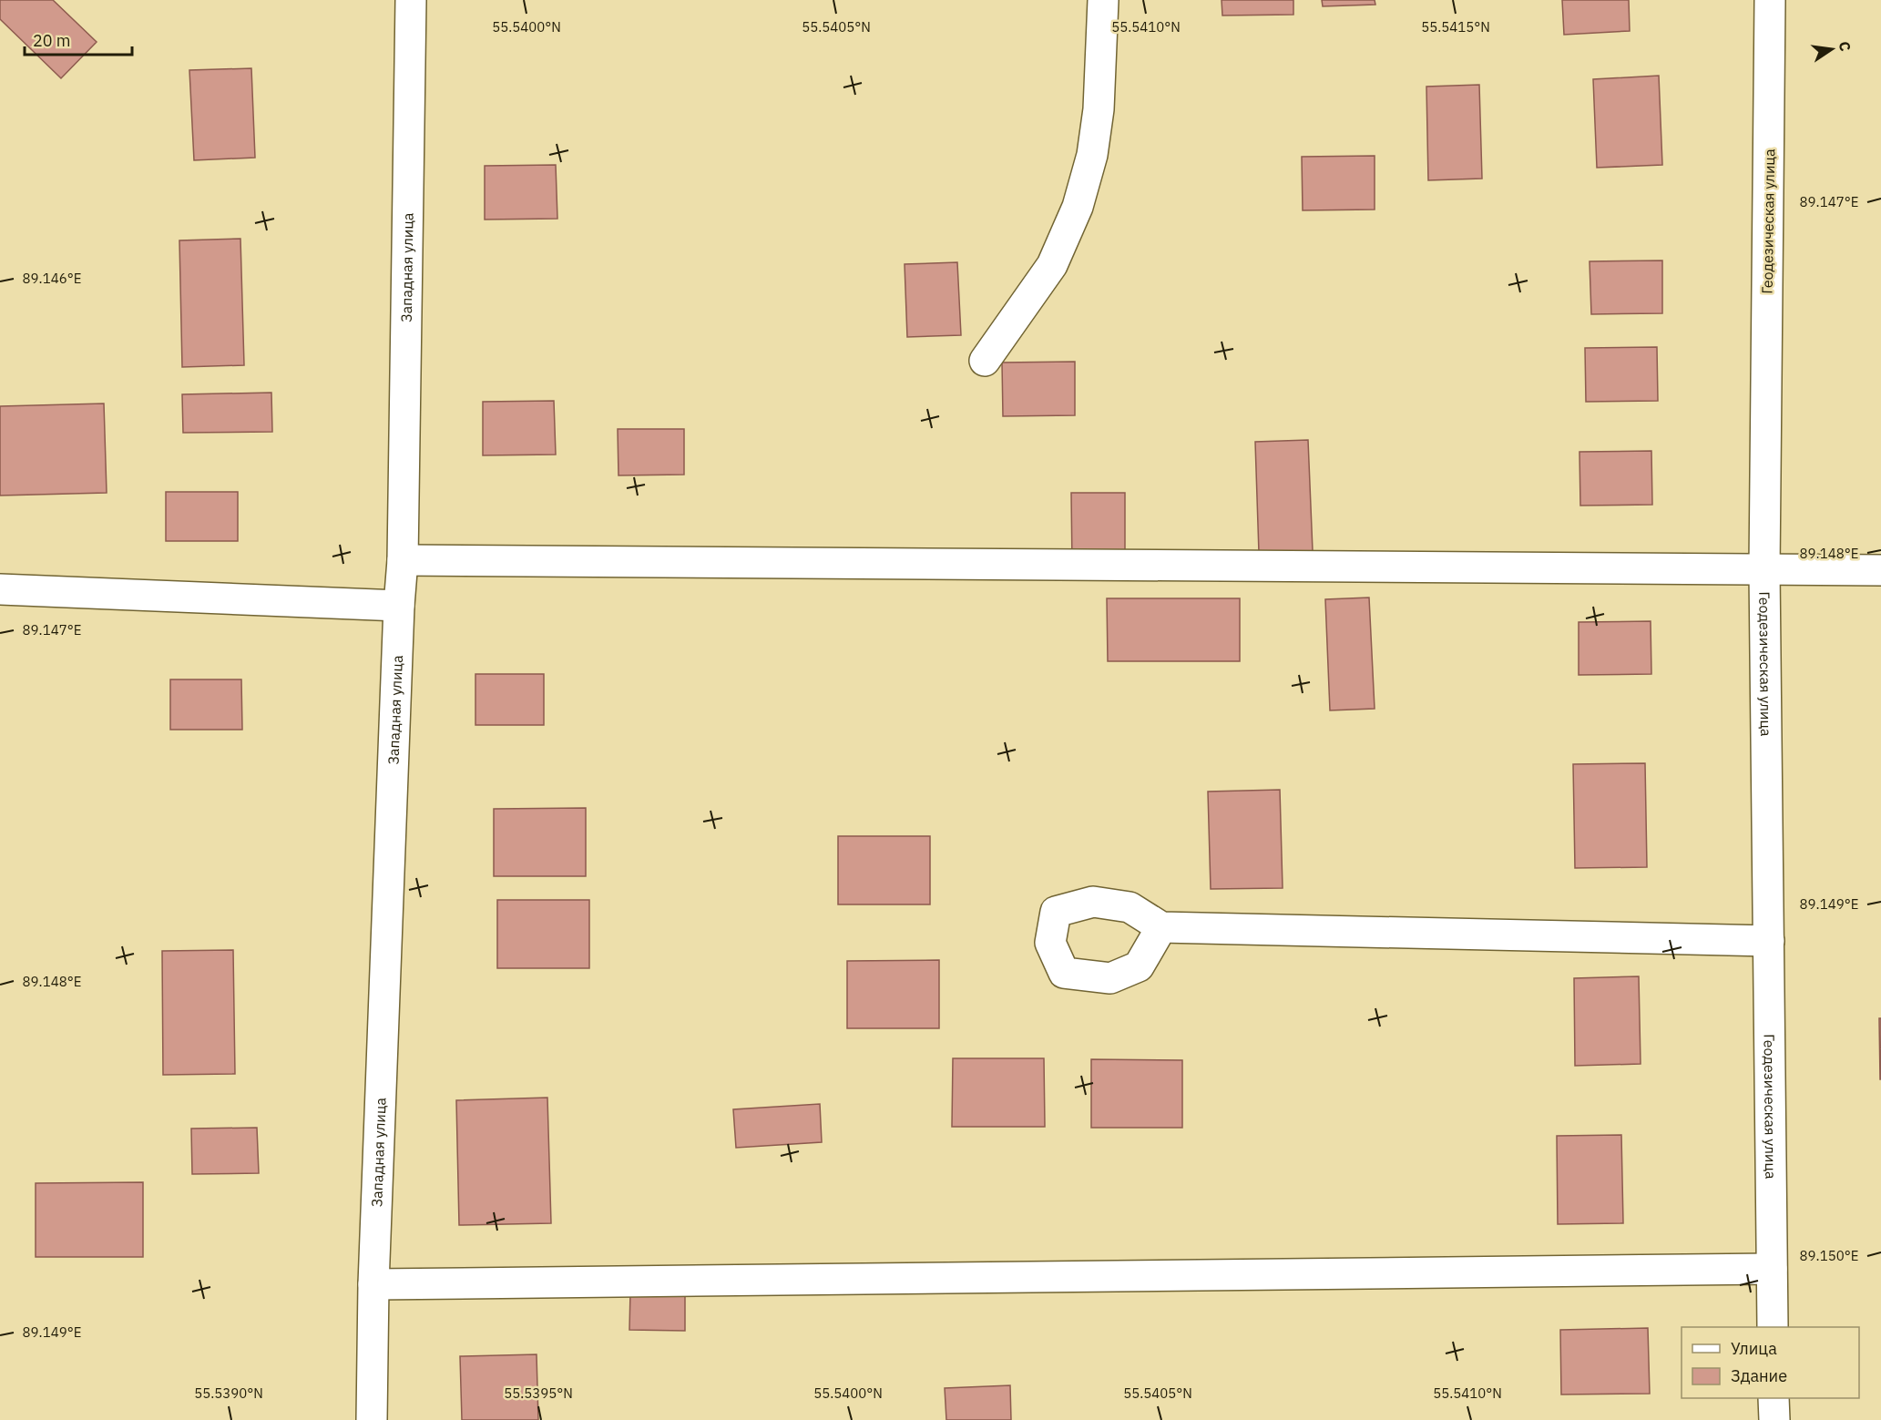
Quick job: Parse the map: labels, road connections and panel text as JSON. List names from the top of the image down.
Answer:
{
  "streets": {
    "street": ["Геодезическая улица", "Западная улица"]
  },
  "legend": ["Улица", "Здание"],
  "scale_bar": "20 m",
  "north": "right",
  "coordinates": [
    "55.5400°N",
    "55.5405°N",
    "55.5410°N",
    "55.5415°N",
    "89.147°E",
    "89.146°E",
    "89.148°E",
    "89.149°E",
    "89.150°E",
    "55.5390°N",
    "55.5395°N"
  ]
}
